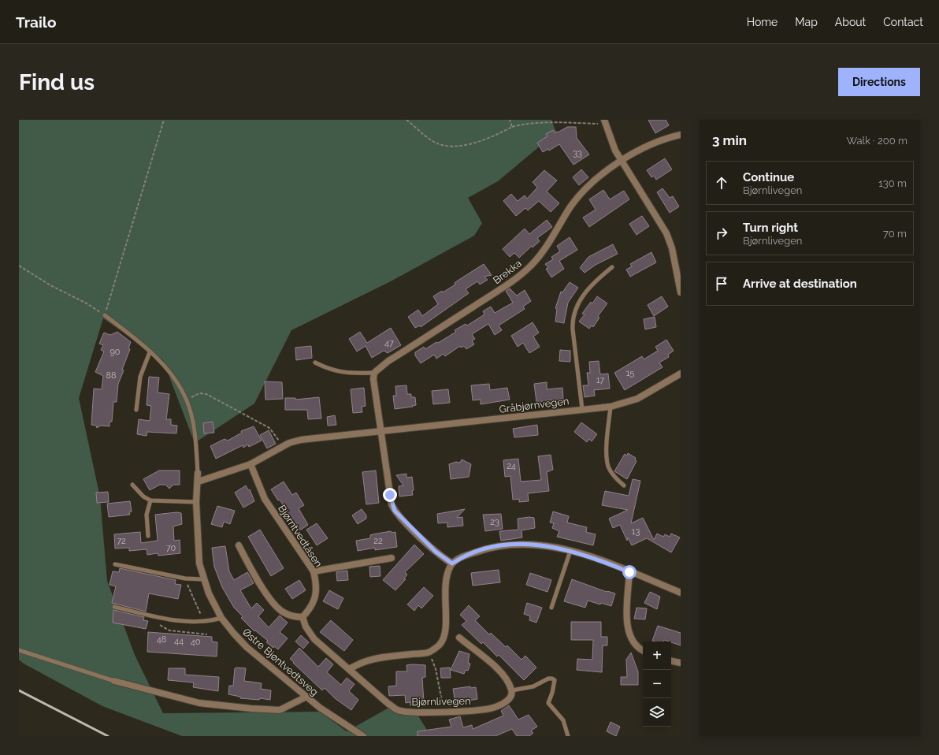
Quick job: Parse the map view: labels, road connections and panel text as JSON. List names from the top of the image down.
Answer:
{
  "streets": {
    "street": [
      "Brekka",
      "Gråbjørnvegen",
      "Bjørntvedtåsen",
      "Østre Bjøntvedtsveg",
      "Bjørnlivegen"
    ]
  },
  "house_numbers": [
    "33",
    "47",
    "90",
    "15",
    "88",
    "17",
    "24",
    "23",
    "13",
    "72",
    "22",
    "70",
    "48",
    "44",
    "40"
  ],
  "page": {
    "header": "Trailo",
    "nav": [
      "Home",
      "Map",
      "About",
      "Contact"
    ],
    "buttons": "Directions",
    "title": "Find us",
    "heading": ["3 min", "Walk · 200 m"],
    "list": [
      ["Continue", "Bjørnlivegen", "130 m"],
      ["Turn right", "Bjørnlivegen", "70 m"],
      "Arrive at destination"
    ],
    "map_buttons": ["+", "−"]
  }
}
